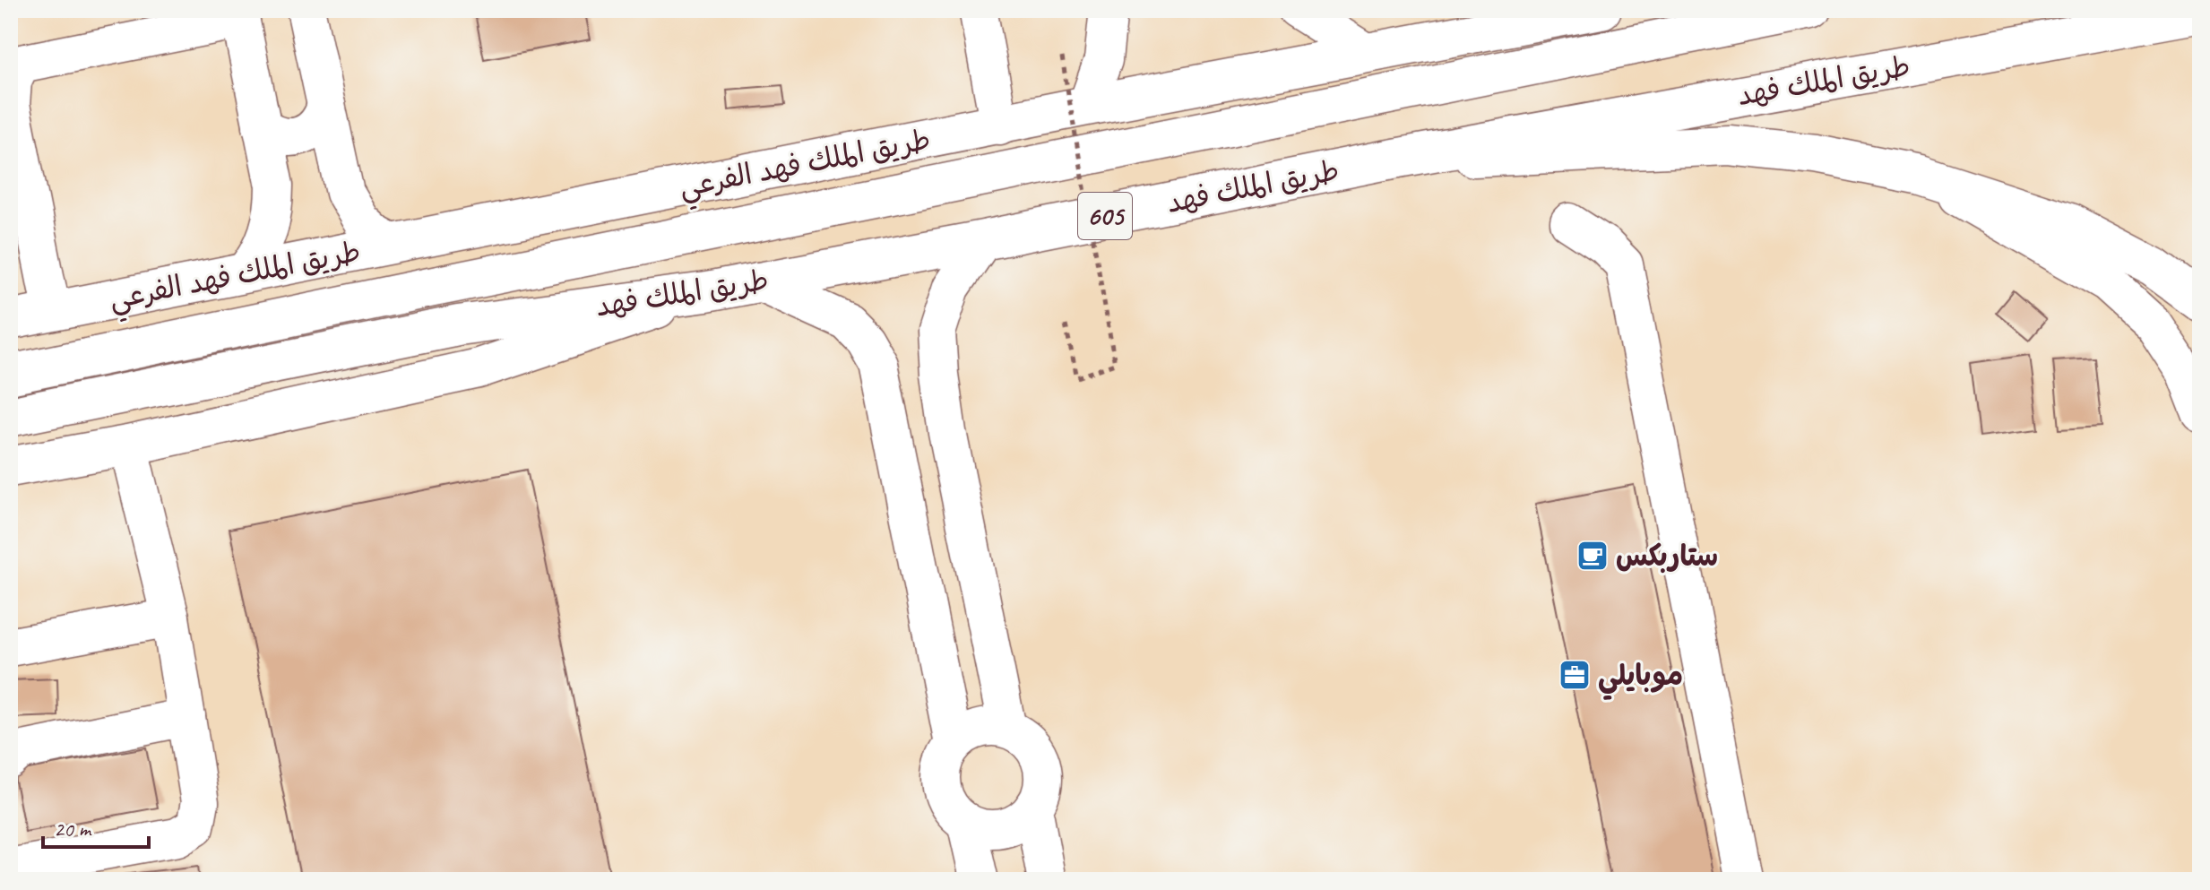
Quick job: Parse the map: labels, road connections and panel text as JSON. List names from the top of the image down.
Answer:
{
  "streets": {
    "main road": ["طريق الملك فهد", "طريق الملك فهد الفرعي", "605"]
  },
  "places": {
    "cafe": ["ستاربكس"],
    "office": ["موبايلي"]
  },
  "scale_bar": "20 m"
}
